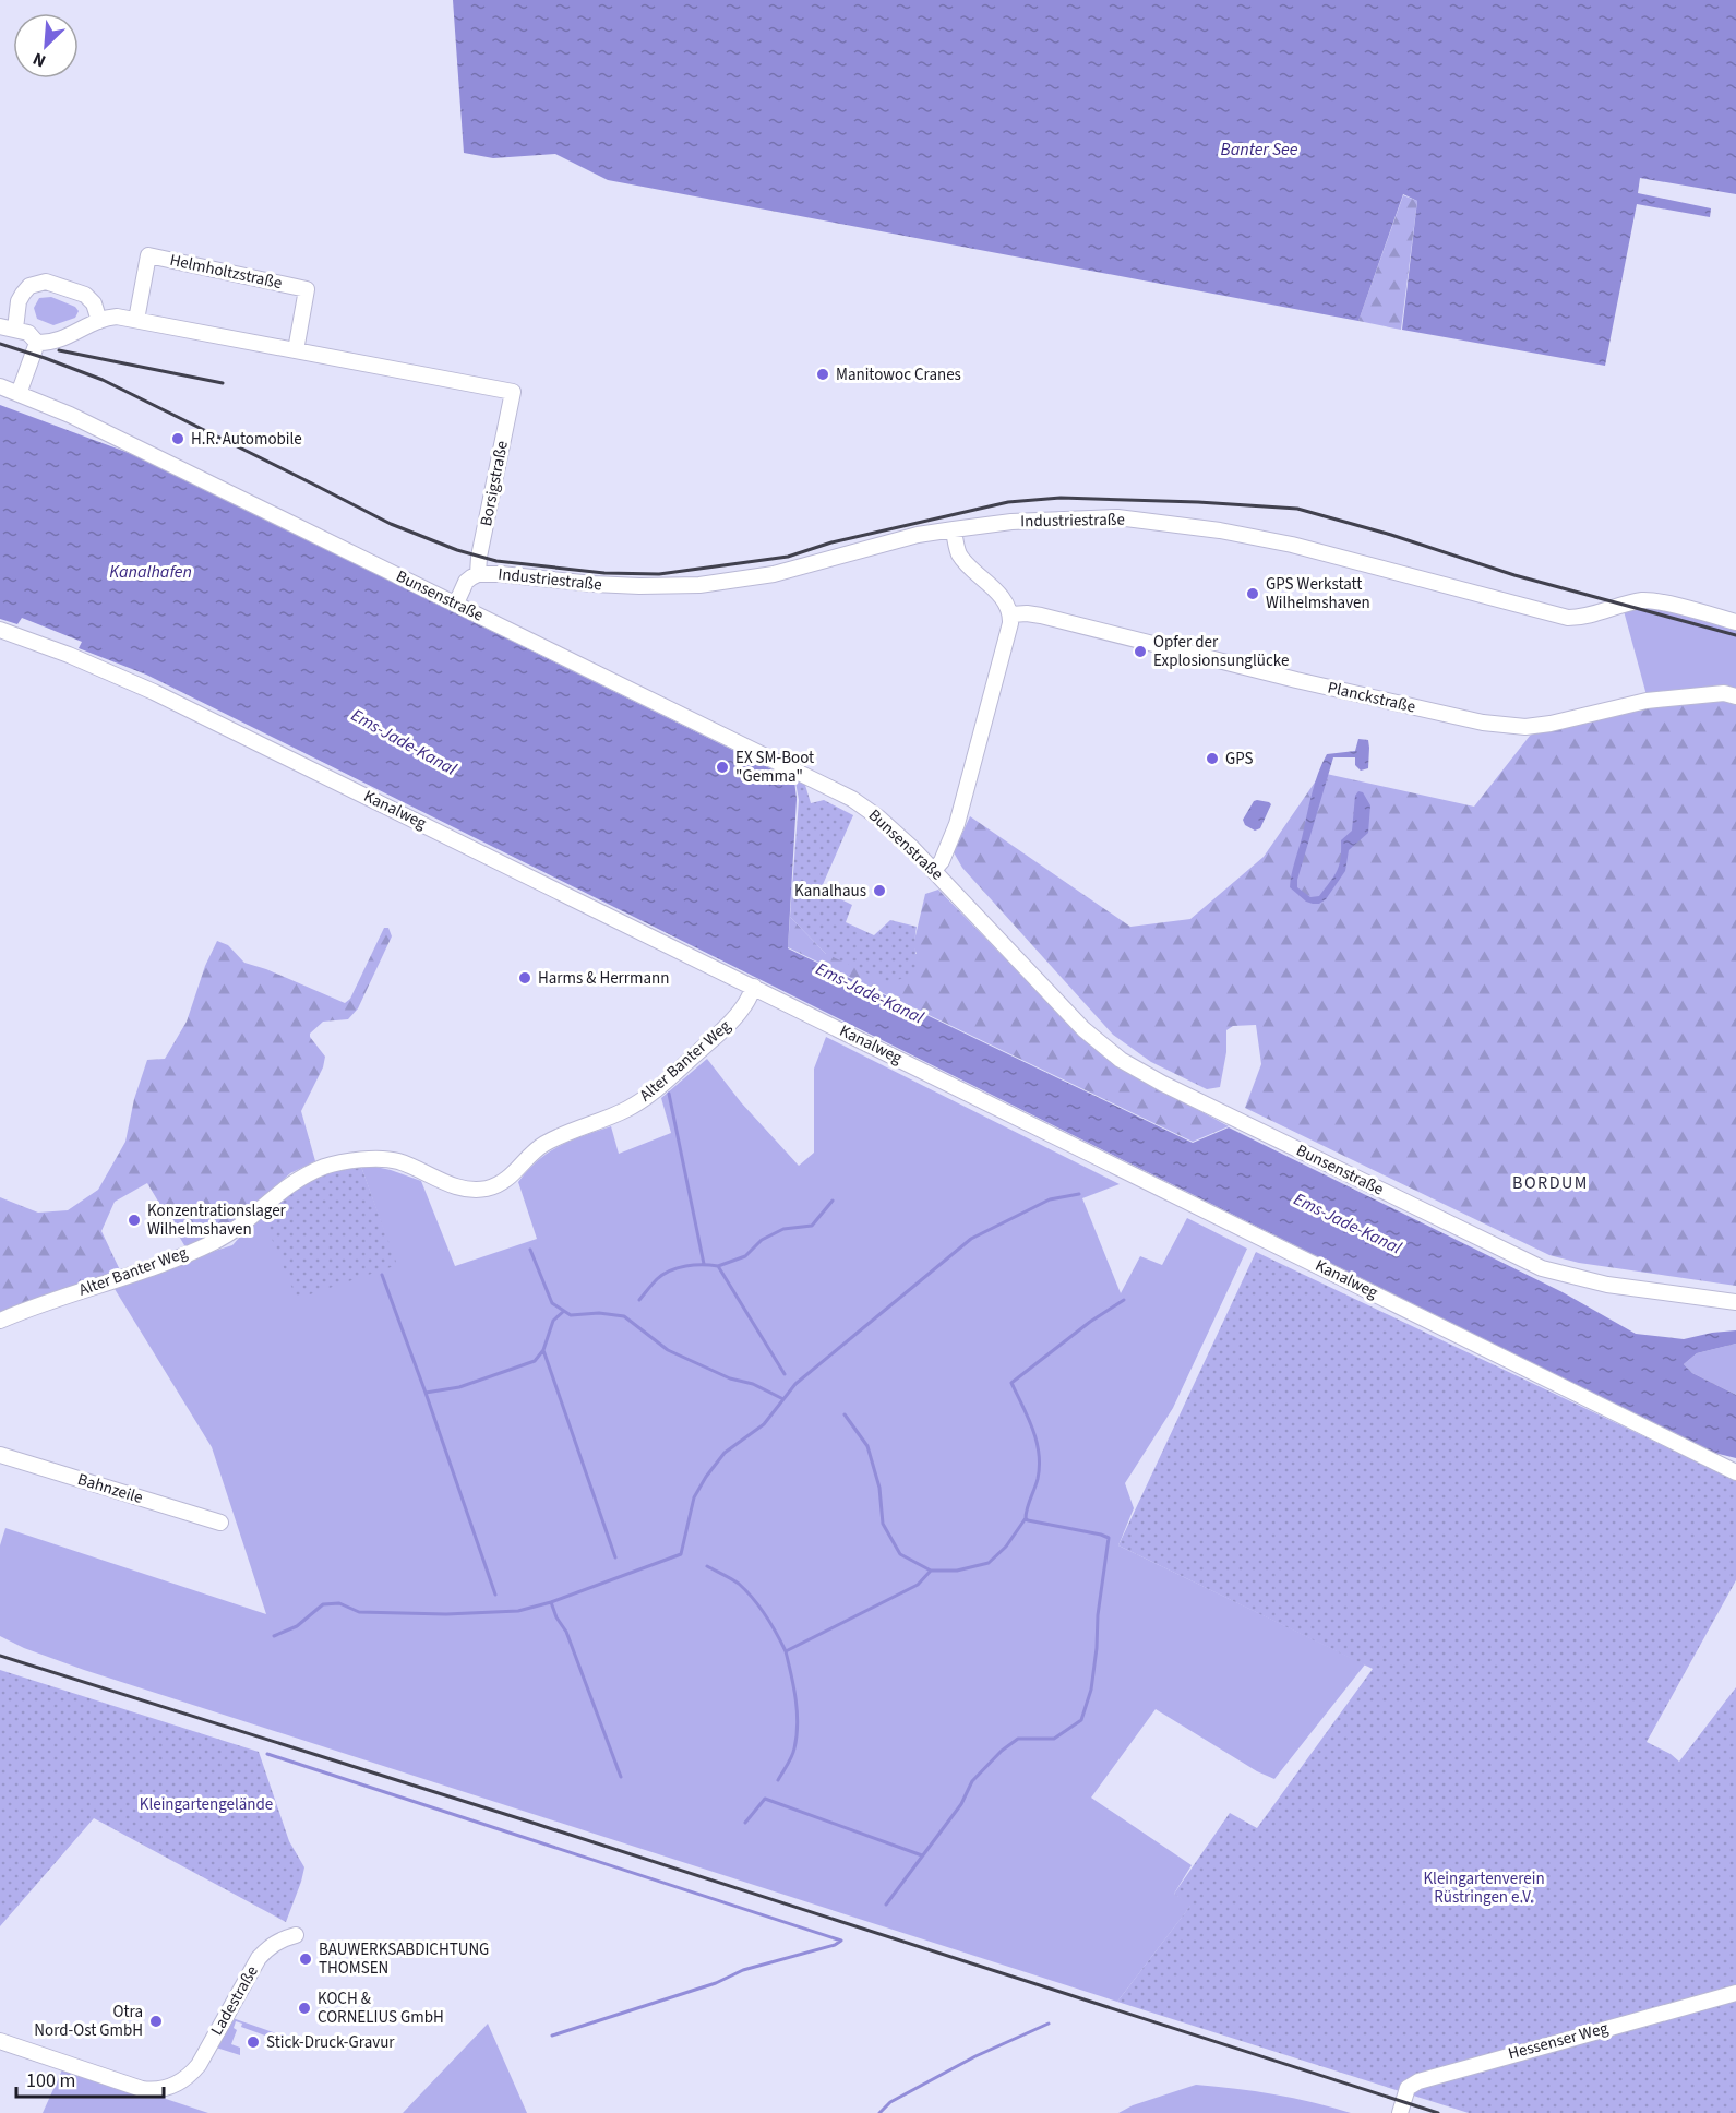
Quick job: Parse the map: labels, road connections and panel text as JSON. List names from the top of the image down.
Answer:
{
  "streets": {
    "street": [
      "Helmholtzstraße",
      "Borsigstraße",
      "Industriestraße",
      "Bunsenstraße",
      "Planckstraße",
      "Kanalweg",
      "Alter Banter Weg",
      "Bahnzeile",
      "Ladestraße",
      "Hessenser Weg"
    ]
  },
  "crossings": [
    ["Helmholtzstraße", "Borsigstraße"],
    ["Borsigstraße", "Industriestraße"],
    ["Industriestraße", "Bunsenstraße"],
    ["Kanalweg", "Alter Banter Weg"]
  ],
  "districts": ["BORDUM"],
  "water": ["Banter See", "Kanalhafen", "Ems-Jade-Kanal"],
  "parks": ["Kleingartengelände", "Kleingartenverein Rüstringen e.V."],
  "places": [
    "Manitowoc Cranes",
    "H.R. Automobile",
    "GPS Werkstatt Wilhelmshaven",
    "Opfer der Explosionsunglücke",
    "GPS",
    "EX SM-Boot \"Gemma\"",
    "Kanalhaus",
    "Harms & Herrmann",
    "Konzentrationslager Wilhelmshaven",
    "BAUWERKSABDICHTUNG THOMSEN",
    "KOCH & CORNELIUS GmbH",
    "Otra Nord-Ost GmbH",
    "Stick-Druck-Gravur"
  ],
  "scale_bar": "100 m",
  "north": "bottom left"
}
